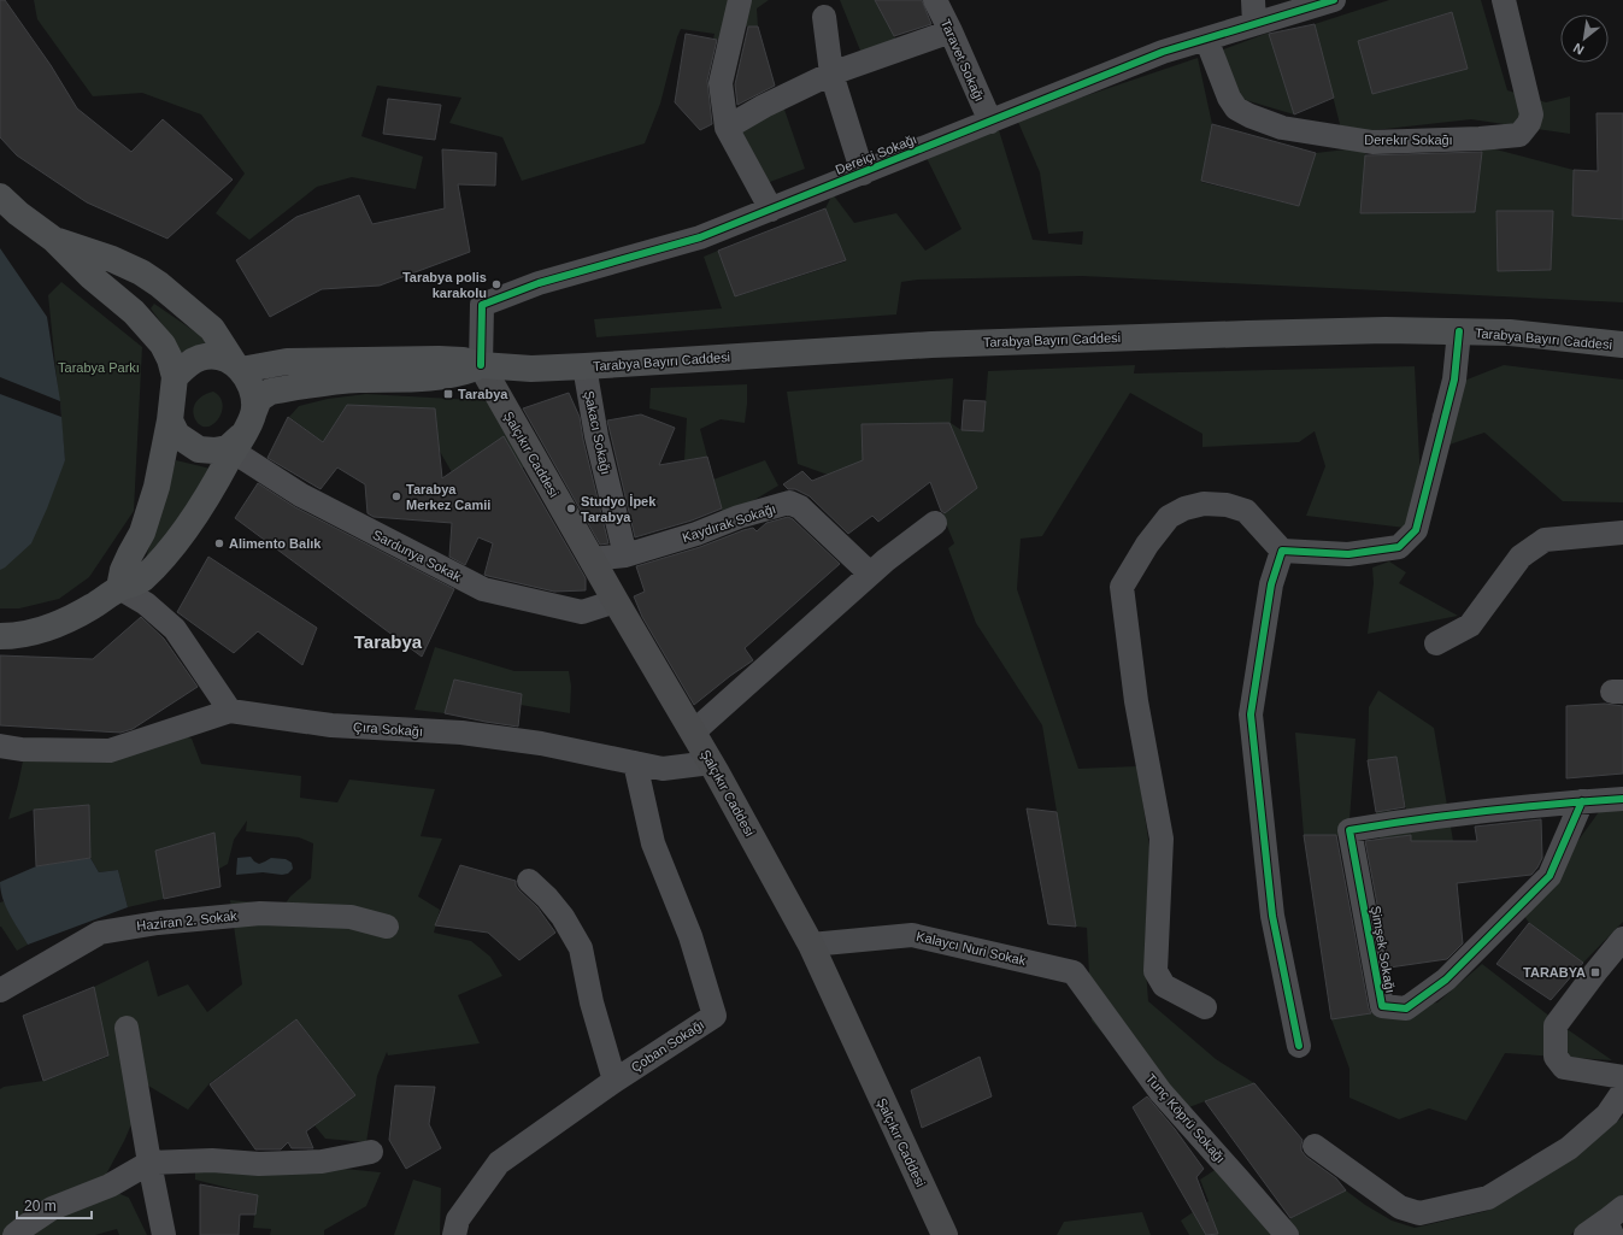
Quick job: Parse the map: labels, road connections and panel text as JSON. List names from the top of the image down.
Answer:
{
  "streets": {
    "main road": ["Tarabya Bayırı Caddesi", "Şalçıkır Caddesi"],
    "street": [
      "Taravet Sokağı",
      "Derekır Sokağı",
      "Dereiçi Sokağı",
      "Şakacı Sokağı",
      "Kaydırak Sokağı",
      "Sardunya Sokak",
      "Çıra Sokağı",
      "Haziran 2. Sokak",
      "Kalaycı Nuri Sokak",
      "Şimşek Sokağı",
      "Çoban Sokağı",
      "Tunç Köprü Sokağı"
    ]
  },
  "crossings": [
    ["Taravet Sokağı", "Dereiçi Sokağı"],
    ["Derekır Sokağı", "Dereiçi Sokağı"],
    ["Dereiçi Sokağı", "Tarabya Bayırı Caddesi"],
    ["Dereiçi Sokağı", "Şalçıkır Caddesi"],
    ["Tarabya Bayırı Caddesi", "Şakacı Sokağı"],
    ["Tarabya Bayırı Caddesi", "Şalçıkır Caddesi"],
    ["Tarabya Bayırı Caddesi", "Sardunya Sokak"],
    ["Şakacı Sokağı", "Kaydırak Sokağı"],
    ["Şalçıkır Caddesi", "Kaydırak Sokağı"],
    ["Şalçıkır Caddesi", "Sardunya Sokak"],
    ["Şalçıkır Caddesi", "Çıra Sokağı"],
    ["Şalçıkır Caddesi", "Kalaycı Nuri Sokak"],
    ["Çıra Sokağı", "Çoban Sokağı"],
    ["Kalaycı Nuri Sokak", "Tunç Köprü Sokağı"]
  ],
  "districts": ["Tarabya"],
  "parks": ["Tarabya Parkı"],
  "places": {
    "other": [
      "Tarabya polis karakolu",
      "Tarabya Merkez Camii",
      "Studyo İpek Tarabya",
      "Alimento Balık"
    ],
    "transit": ["Tarabya", "TARABYA"]
  },
  "scale_bar": "20 m",
  "north": "bottom left"
}
